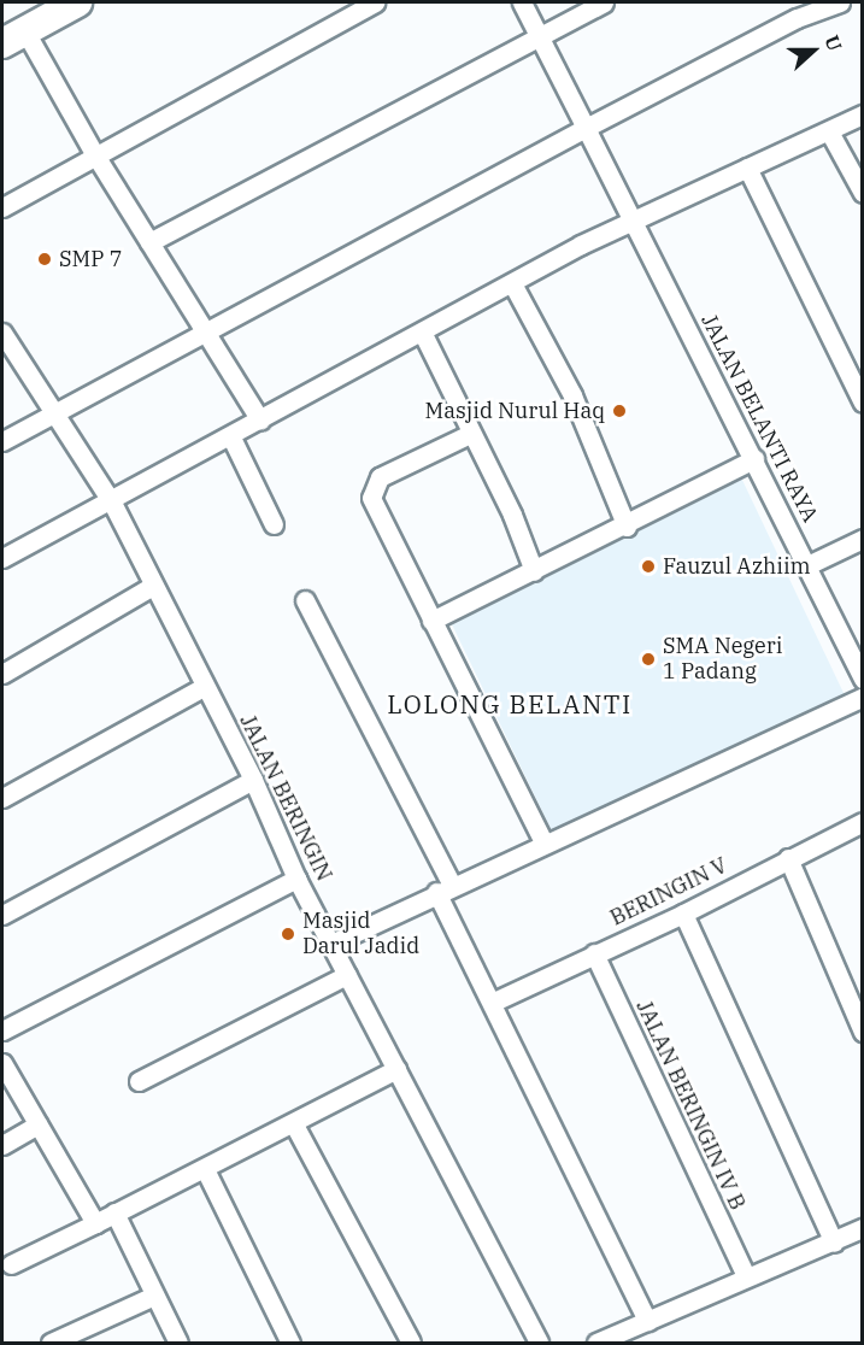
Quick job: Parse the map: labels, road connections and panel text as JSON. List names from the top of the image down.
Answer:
{
  "streets": {
    "street": [
      "JALAN BELANTI RAYA",
      "JALAN BERINGIN",
      "BERINGIN V",
      "JALAN BERINGIN IV B"
    ]
  },
  "crossings": [
    ["BERINGIN V", "JALAN BERINGIN IV B"]
  ],
  "districts": ["LOLONG BELANTI"],
  "places": [
    "SMP 7",
    "Masjid Nurul Haq",
    "Fauzul Azhiim",
    "SMA Negeri 1 Padang",
    "Masjid Darul Jadid"
  ],
  "north": "right"
}
